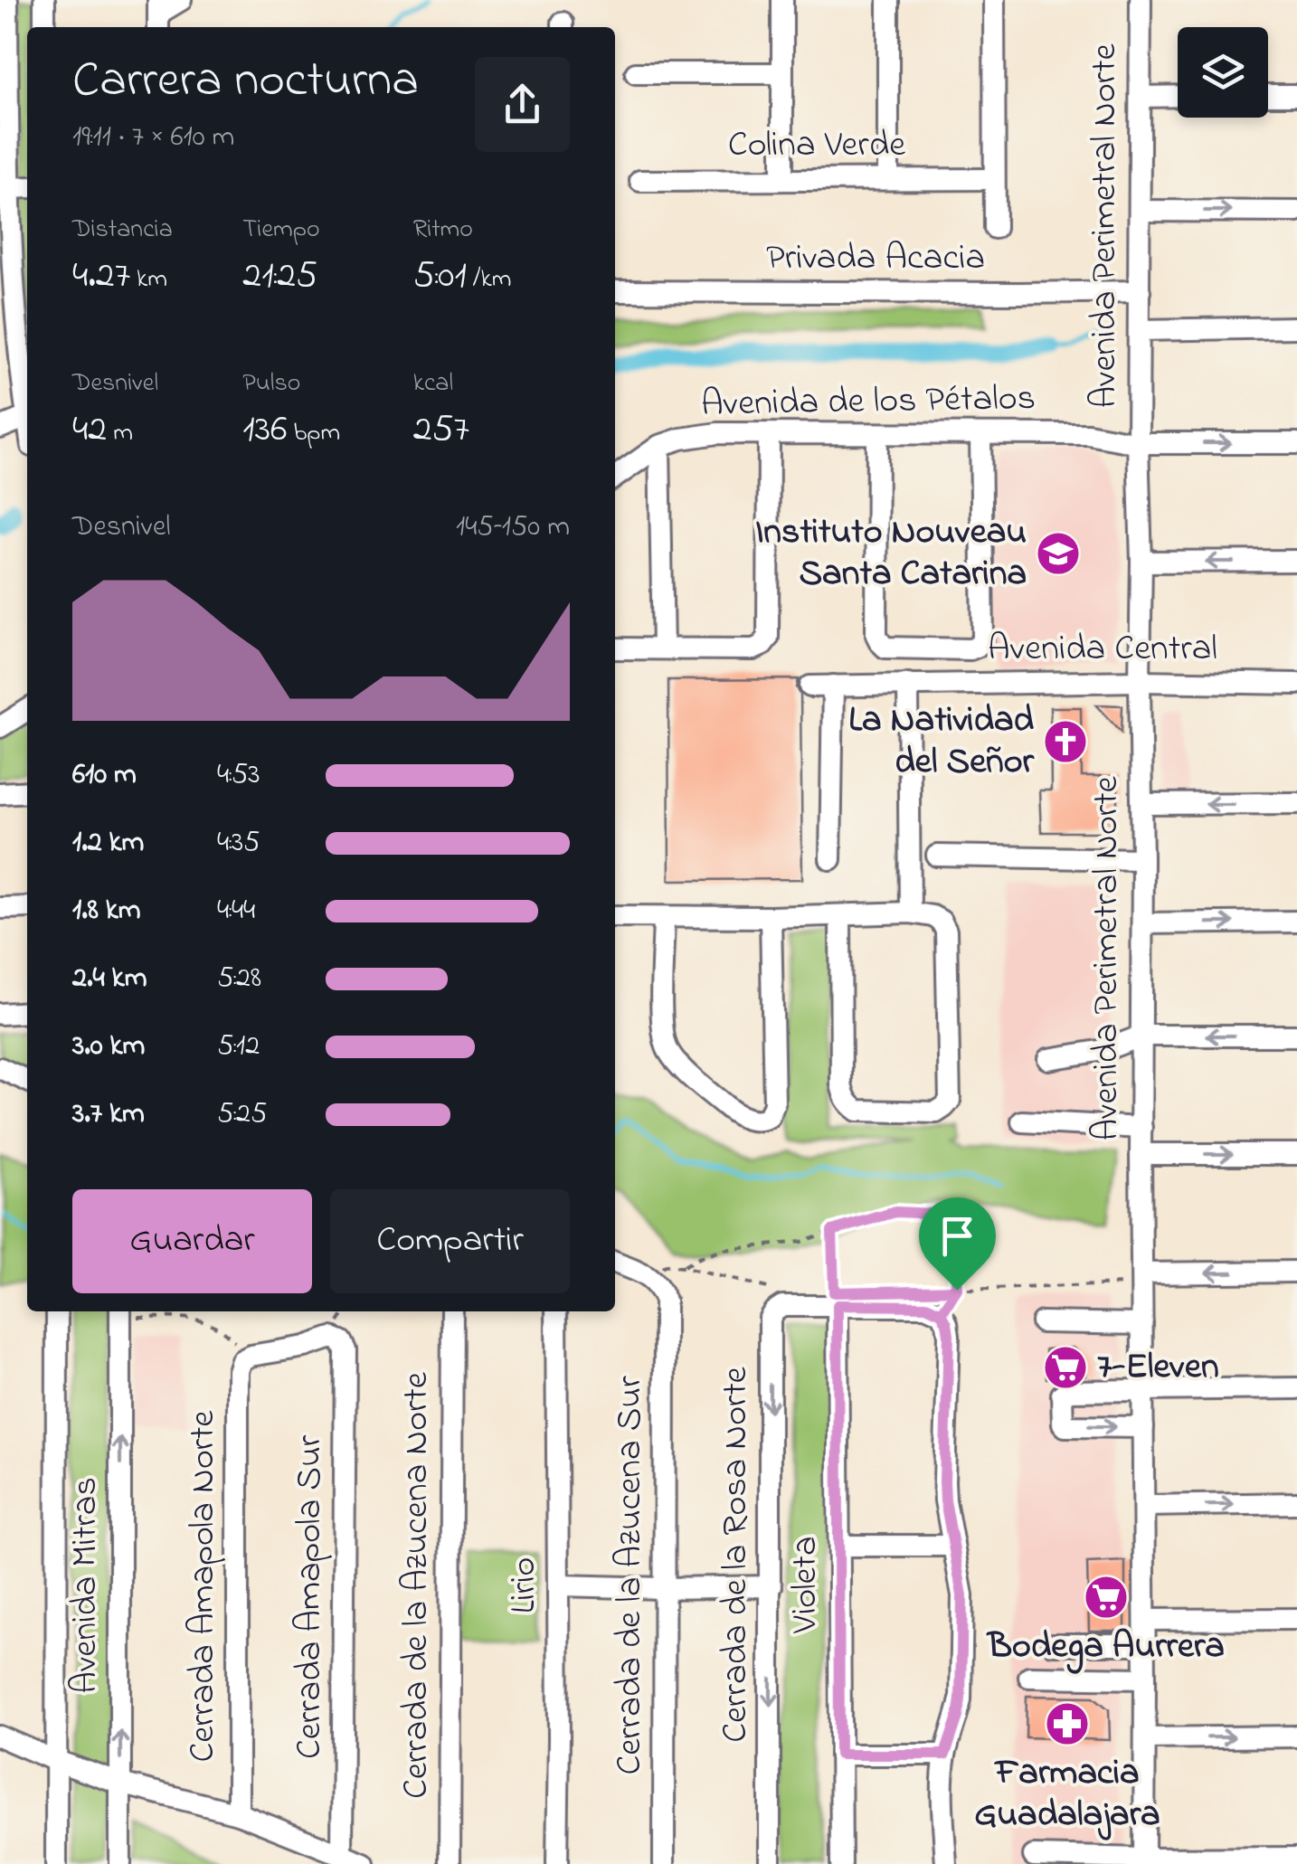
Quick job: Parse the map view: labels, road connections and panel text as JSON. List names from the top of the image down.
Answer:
{
  "streets": {
    "street": [
      "Colina Verde",
      "Avenida Perimetral Norte",
      "Privada Acacia",
      "Avenida de los Pétalos",
      "Avenida Central",
      "Cerrada de la Rosa Norte",
      "Cerrada de la Azucena Sur",
      "Violeta",
      "Avenida Mitras",
      "Cerrada de la Azucena Norte",
      "Lirio",
      "Cerrada Amapola Norte",
      "Cerrada Amapola Sur"
    ]
  },
  "crossings": [
    ["Avenida Perimetral Norte", "Privada Acacia"],
    ["Avenida Perimetral Norte", "Avenida de los Pétalos"],
    ["Avenida Perimetral Norte", "Avenida Central"],
    ["Cerrada de la Rosa Norte", "Violeta"],
    ["Cerrada Amapola Norte", "Cerrada Amapola Sur"]
  ],
  "places": {
    "school or university": ["Instituto Nouveau Santa Catarina"],
    "church": ["La Natividad del Señor"],
    "supermarket": ["7-Eleven", "Bodega Aurrera"],
    "pharmacy": ["Farmacia Guadalajara"]
  },
  "page": {
    "heading": ["Carrera nocturna", "19:11 · 7 × 610 m"],
    "stats": [
      ["Distancia", "4.27 km"],
      ["Tiempo", "21:25"],
      ["Ritmo", "5:01 /km"],
      ["Desnivel", "42 m"],
      ["Pulso", "136 bpm"],
      ["kcal", "257"]
    ],
    "chart": ["Desnivel", "145–150 m"],
    "list": [
      {
        "name": "610 m",
        "note": "4:53"
      },
      {
        "name": "1.2 km",
        "note": "4:35"
      },
      {
        "name": "1.8 km",
        "note": "4:44"
      },
      {
        "name": "2.4 km",
        "note": "5:28"
      },
      {
        "name": "3.0 km",
        "note": "5:12"
      },
      {
        "name": "3.7 km",
        "note": "5:25"
      }
    ],
    "buttons": ["Guardar", "Compartir"]
  }
}
